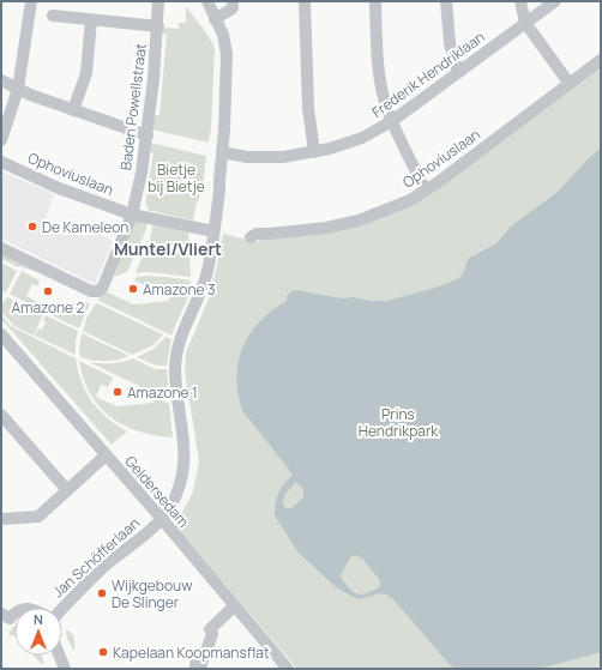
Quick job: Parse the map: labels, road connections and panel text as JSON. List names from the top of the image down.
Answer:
{
  "streets": {
    "street": [
      "Frederik Hendriklaan",
      "Baden Powellstraat",
      "Ophoviuslaan",
      "Geldersedam",
      "Jan Schöfferlaan"
    ]
  },
  "crossings": [
    ["Frederik Hendriklaan", "Jan Schöfferlaan"],
    ["Baden Powellstraat", "Ophoviuslaan"],
    ["Ophoviuslaan", "Jan Schöfferlaan"],
    ["Geldersedam", "Jan Schöfferlaan"]
  ],
  "districts": ["Muntel/Vliert"],
  "parks": ["Bietje bij Bietje", "Prins Hendrikpark"],
  "places": [
    "De Kameleon",
    "Amazone 3",
    "Amazone 2",
    "Amazone 1",
    "Wijkgebouw De Slinger",
    "Kapelaan Koopmansflat"
  ],
  "north": "top"
}
